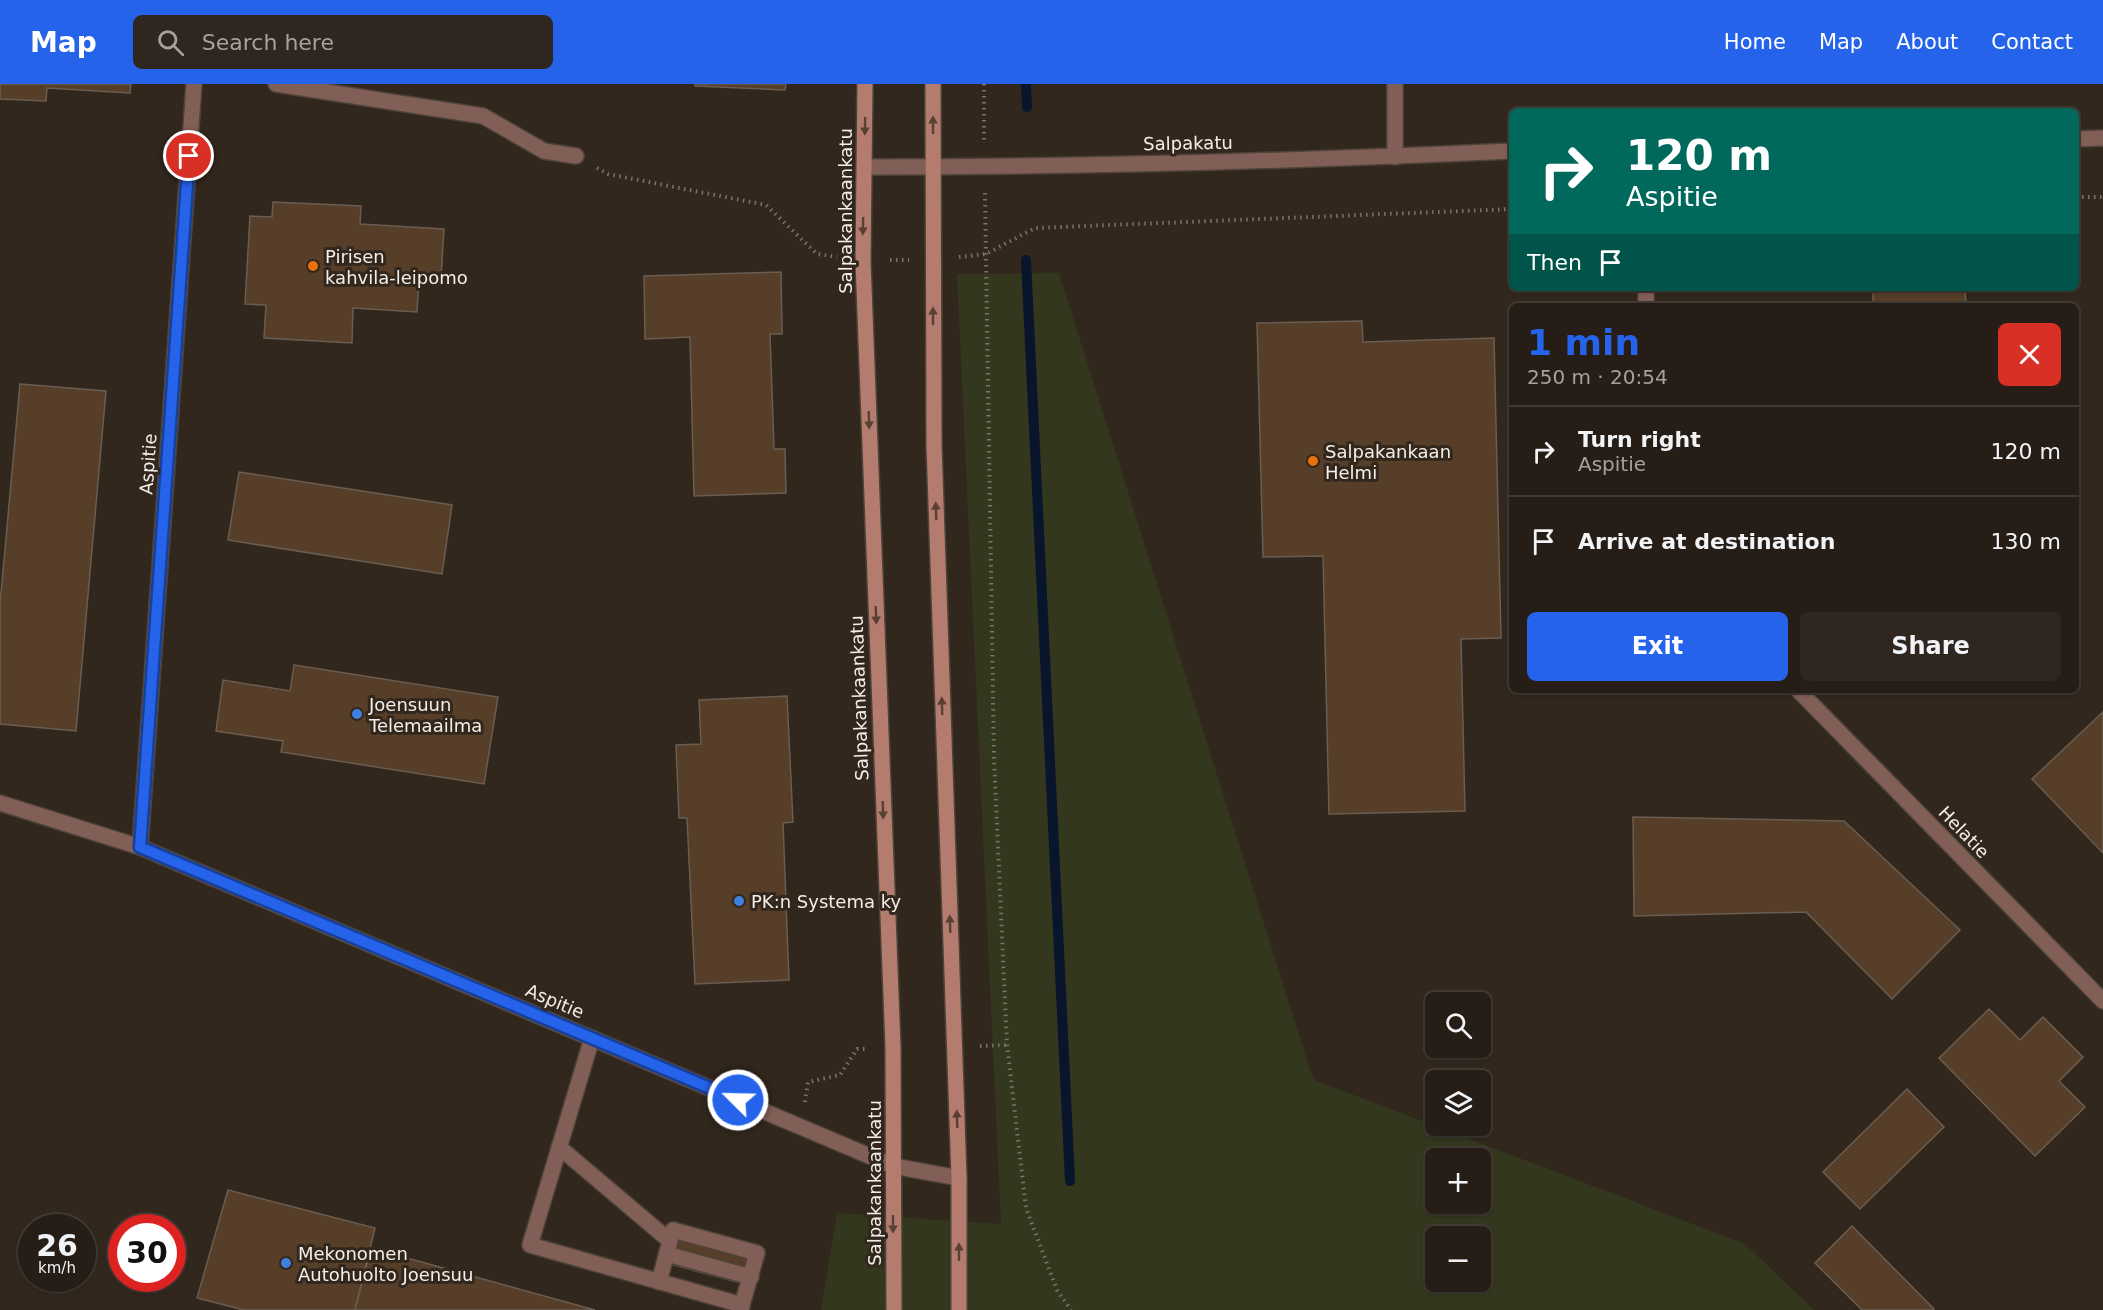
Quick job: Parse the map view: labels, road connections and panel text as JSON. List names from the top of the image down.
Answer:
{
  "streets": {
    "main road": ["Salpakankaankatu"],
    "street": ["Salpakatu", "Aspitie", "Helatie"]
  },
  "crossings": [
    ["Salpakatu", "Salpakankaankatu"],
    ["Salpakankaankatu", "Aspitie"]
  ],
  "places": [
    "Pirisen kahvila-leipomo",
    "Salpakankaan Helmi",
    "Joensuun Telemaailma",
    "PK:n Systema ky",
    "Mekonomen Autohuolto Joensuu"
  ],
  "page": {
    "header": "Map",
    "search": "Search here",
    "nav": [
      "Home",
      "Map",
      "About",
      "Contact"
    ],
    "turn": ["120 m", "Aspitie"],
    "then": "Then",
    "heading": ["1 min", "250 m · 20:54"],
    "list": [
      {
        "name": "Turn right",
        "note": "Aspitie",
        "value": "120 m"
      },
      {
        "name": "Arrive at destination",
        "value": "130 m"
      }
    ],
    "buttons": ["Exit", "Share"],
    "map_buttons": ["+", "−"],
    "speed": "26 km/h",
    "limit": "30"
  }
}
